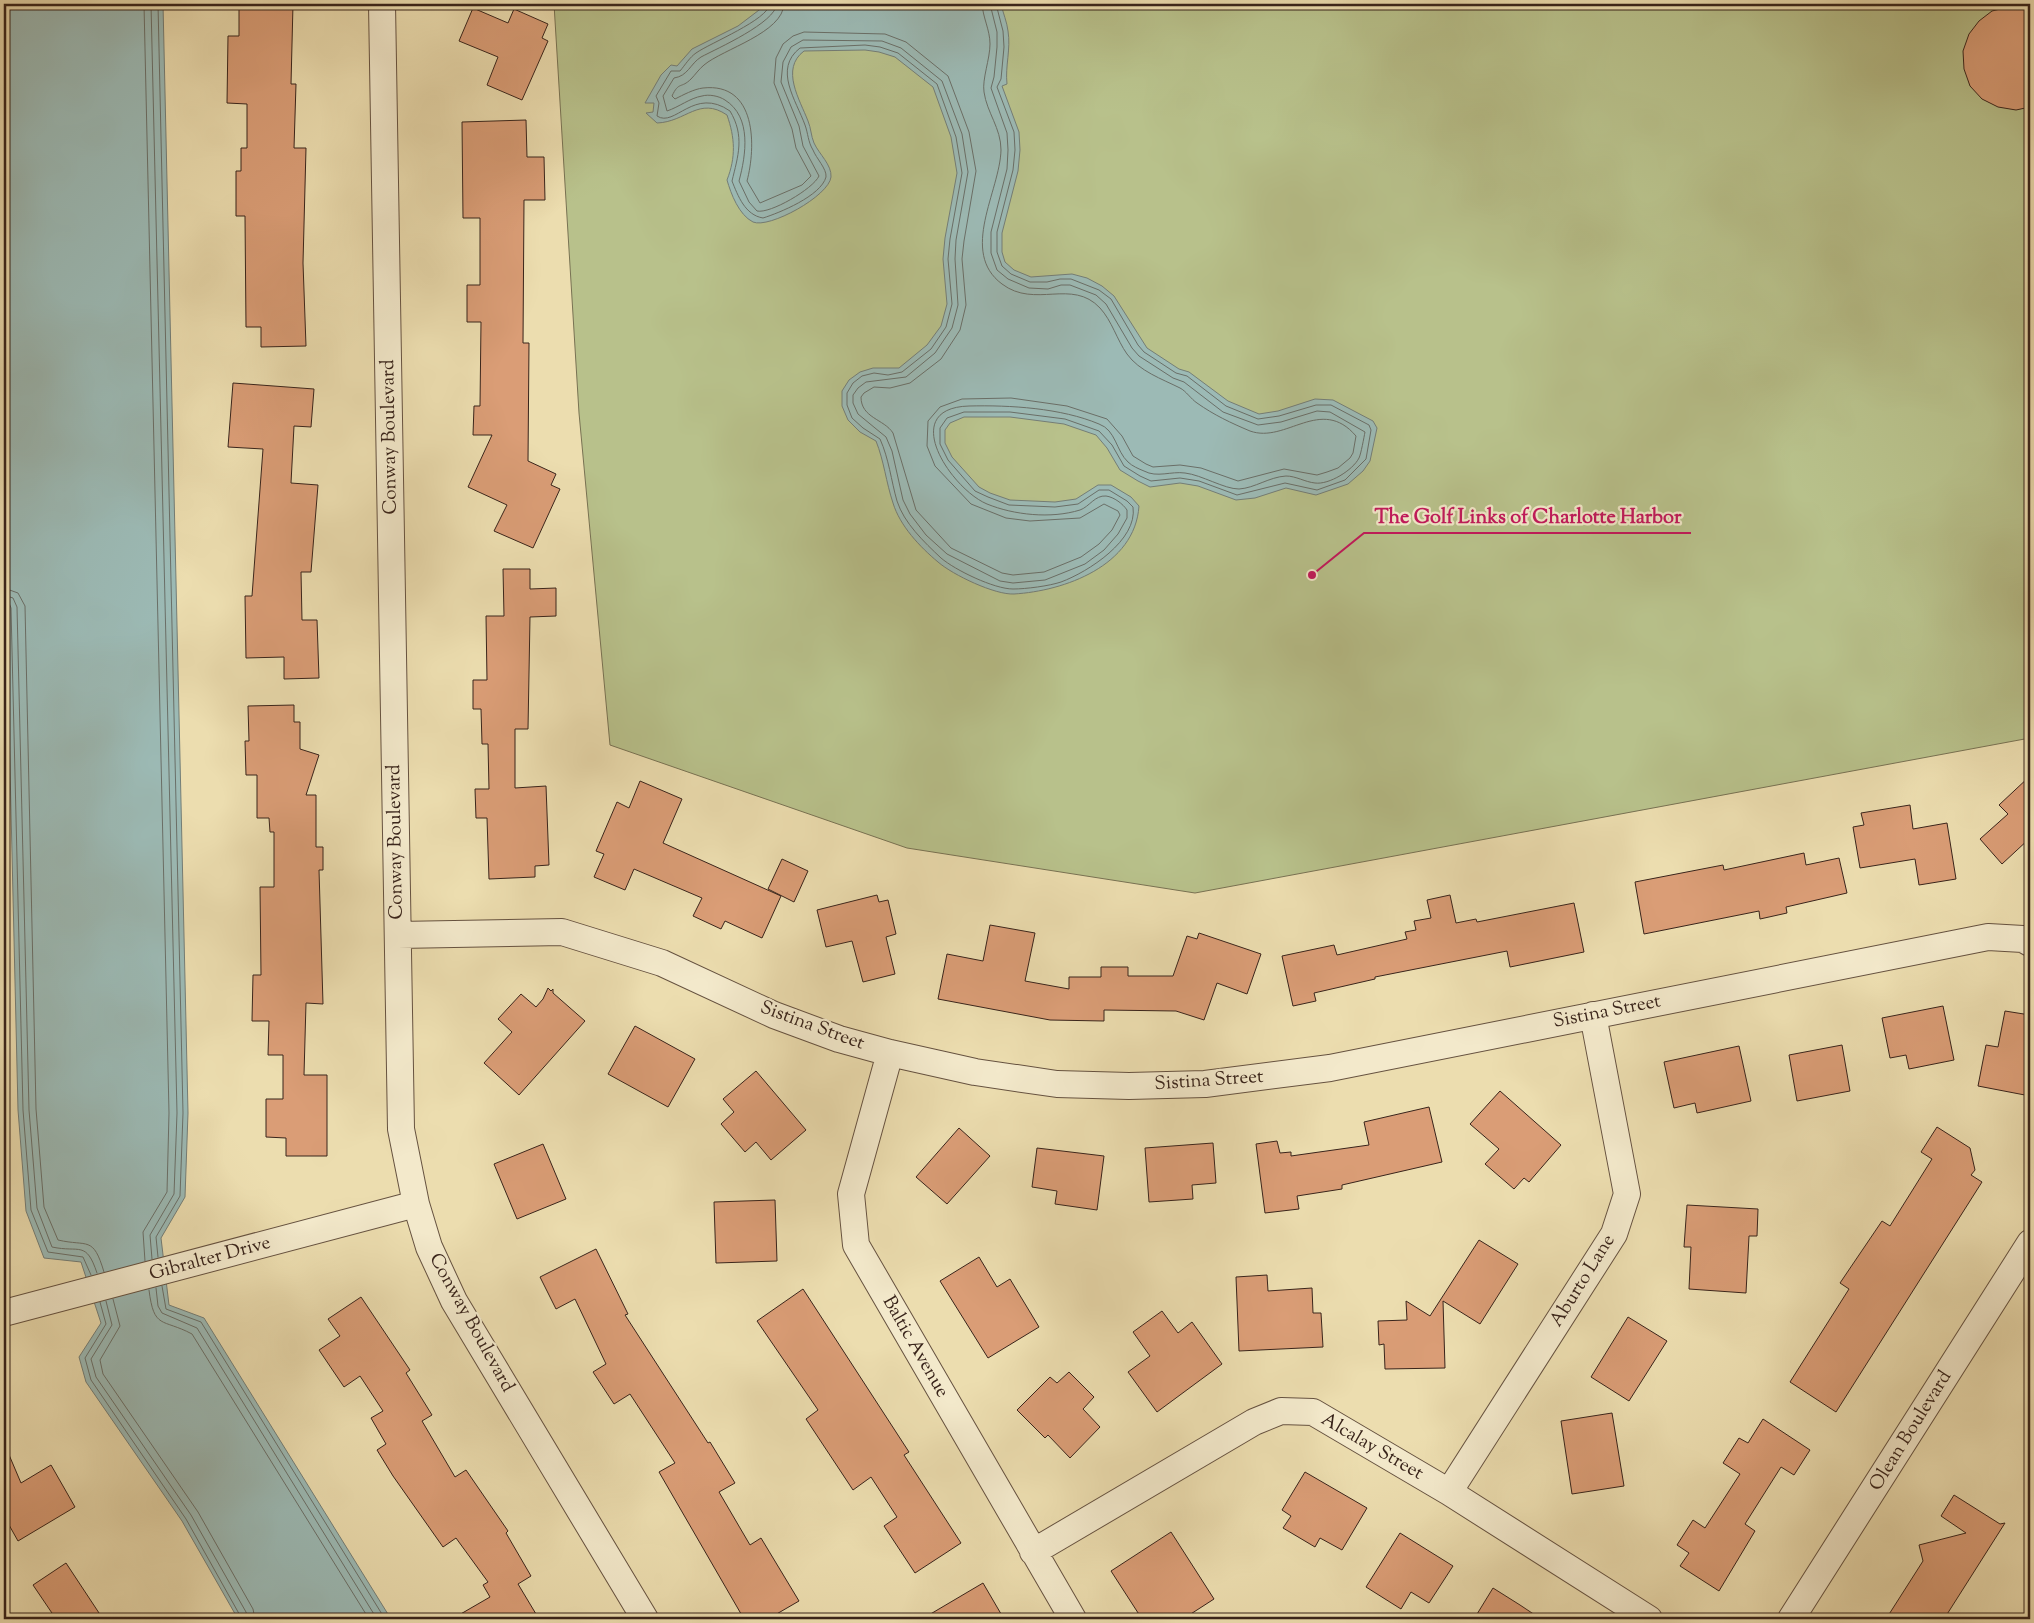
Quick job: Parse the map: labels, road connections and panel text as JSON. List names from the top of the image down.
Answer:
{
  "streets": {
    "street": [
      "Conway Boulevard",
      "Sistina Street",
      "Gibralter Drive",
      "Aburto Lane",
      "Baltic Avenue",
      "Olean Boulevard",
      "Alcalay Street"
    ]
  },
  "crossings": [
    ["Conway Boulevard", "Sistina Street"],
    ["Conway Boulevard", "Gibralter Drive"],
    ["Sistina Street", "Aburto Lane"],
    ["Sistina Street", "Baltic Avenue"],
    ["Aburto Lane", "Alcalay Street"],
    ["Baltic Avenue", "Alcalay Street"]
  ],
  "places": ["The Golf Links of Charlotte Harbor"]
}
